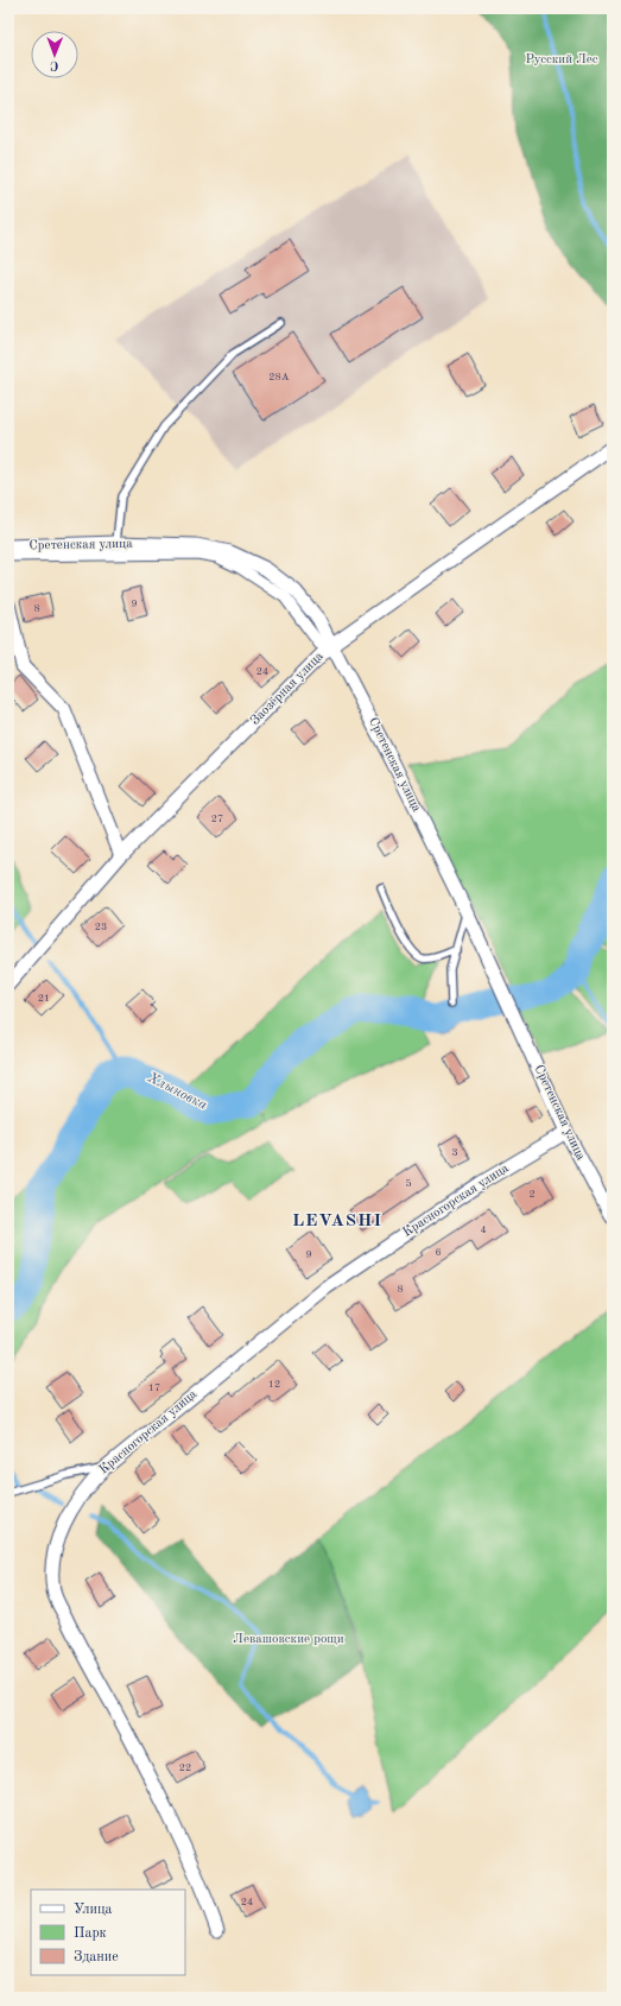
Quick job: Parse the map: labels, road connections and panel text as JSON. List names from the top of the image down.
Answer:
{
  "streets": {
    "street": ["Сретенская улица", "Заозёрная улица", "Красногорская улица"]
  },
  "crossings": [
    ["Сретенская улица", "Заозёрная улица"],
    ["Сретенская улица", "Красногорская улица"]
  ],
  "districts": ["LEVASHI"],
  "water": ["Хлыновка"],
  "parks": ["Русский Лес", "Левашовские рощи"],
  "house_numbers": [
    "28А",
    "9",
    "8",
    "24",
    "27",
    "23",
    "21",
    "3",
    "5",
    "2",
    "4",
    "6",
    "9",
    "8",
    "12",
    "17",
    "22",
    "24"
  ],
  "legend": ["Улица", "Парк", "Здание"],
  "north": "bottom"
}
